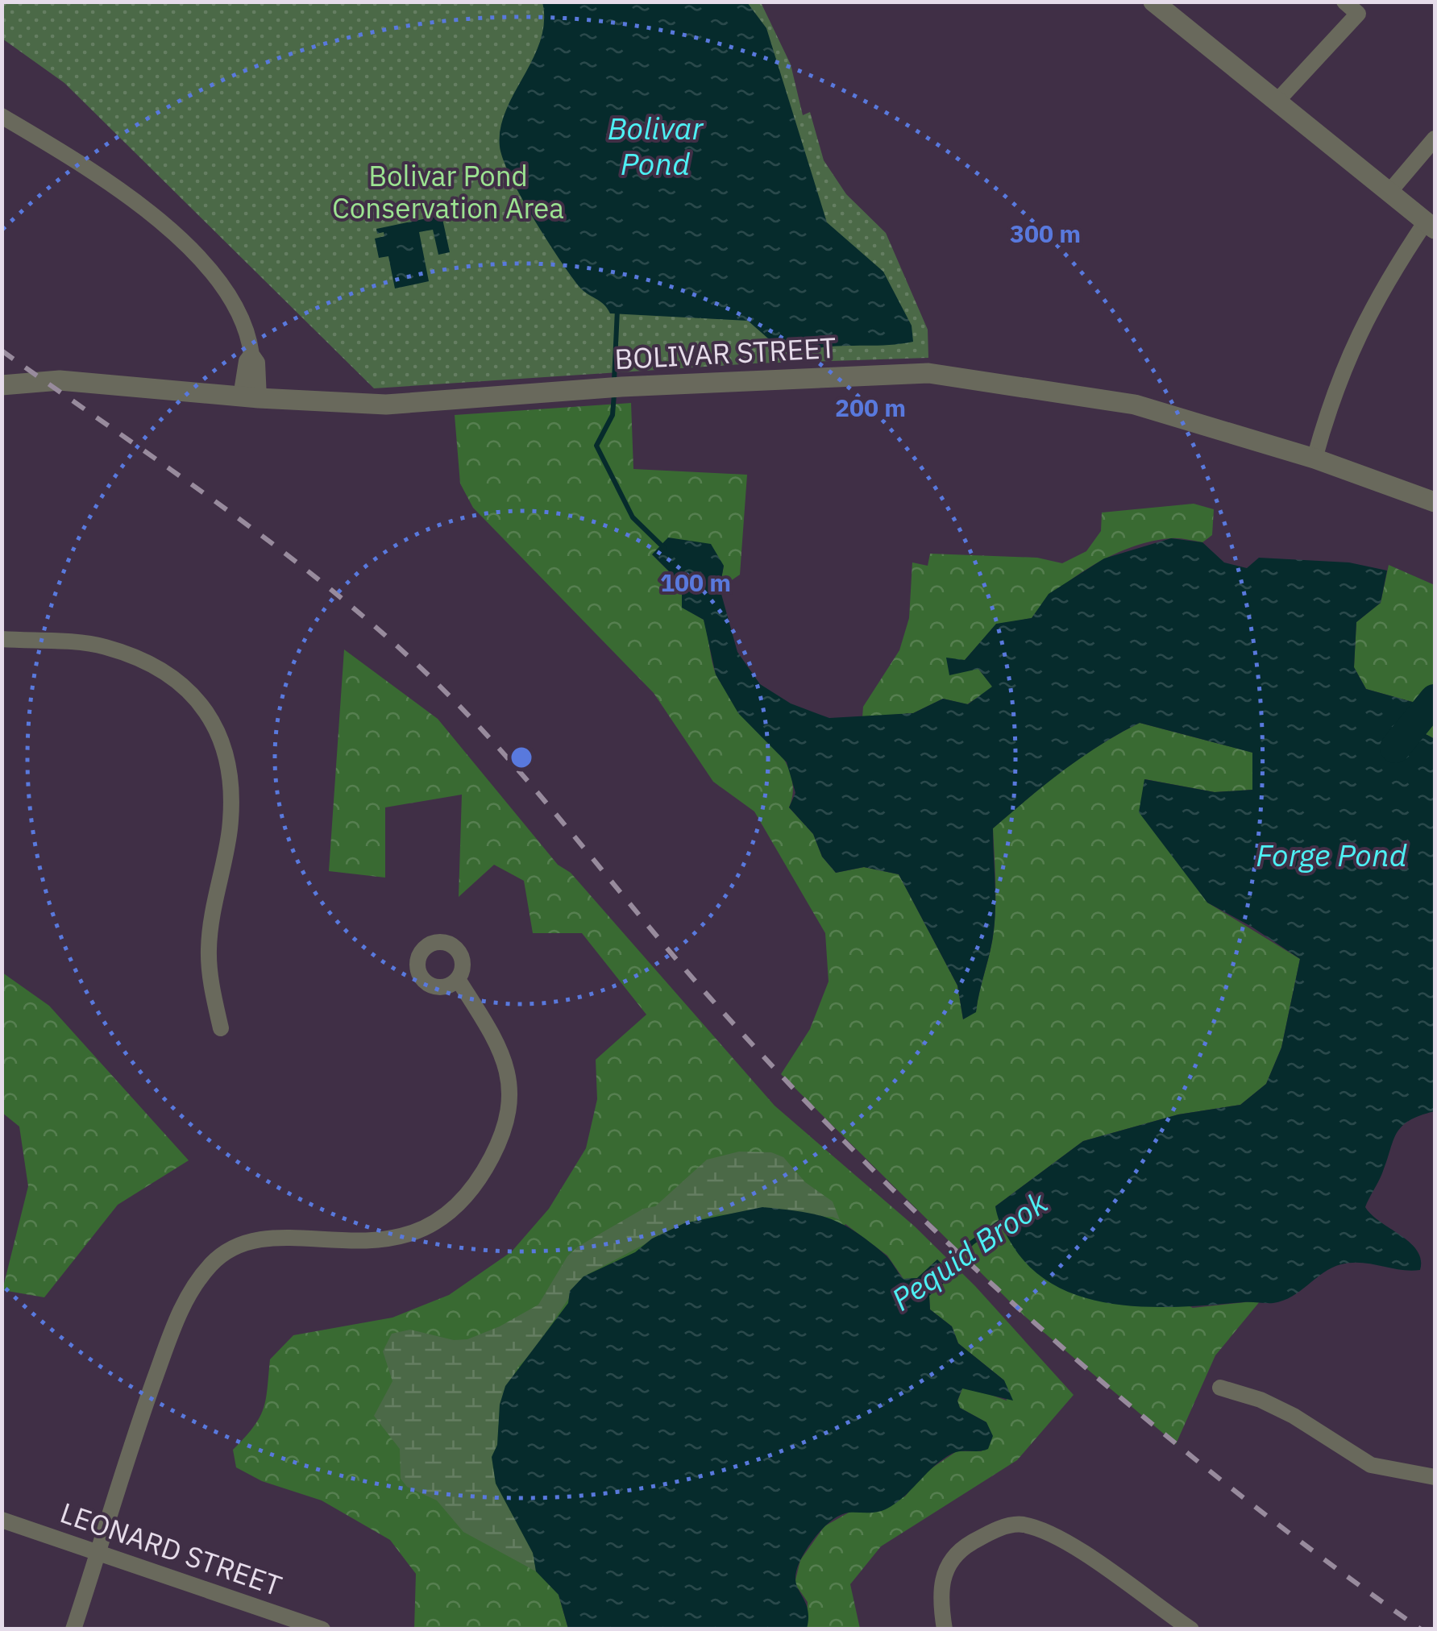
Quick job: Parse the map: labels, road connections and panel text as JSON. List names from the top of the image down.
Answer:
{
  "streets": {
    "street": ["BOLIVAR STREET", "LEONARD STREET"]
  },
  "water": ["Bolivar Pond", "Forge Pond", "Pequid Brook"],
  "parks": ["Bolivar Pond Conservation Area"],
  "rings": ["300 m", "200 m", "100 m"]
}
